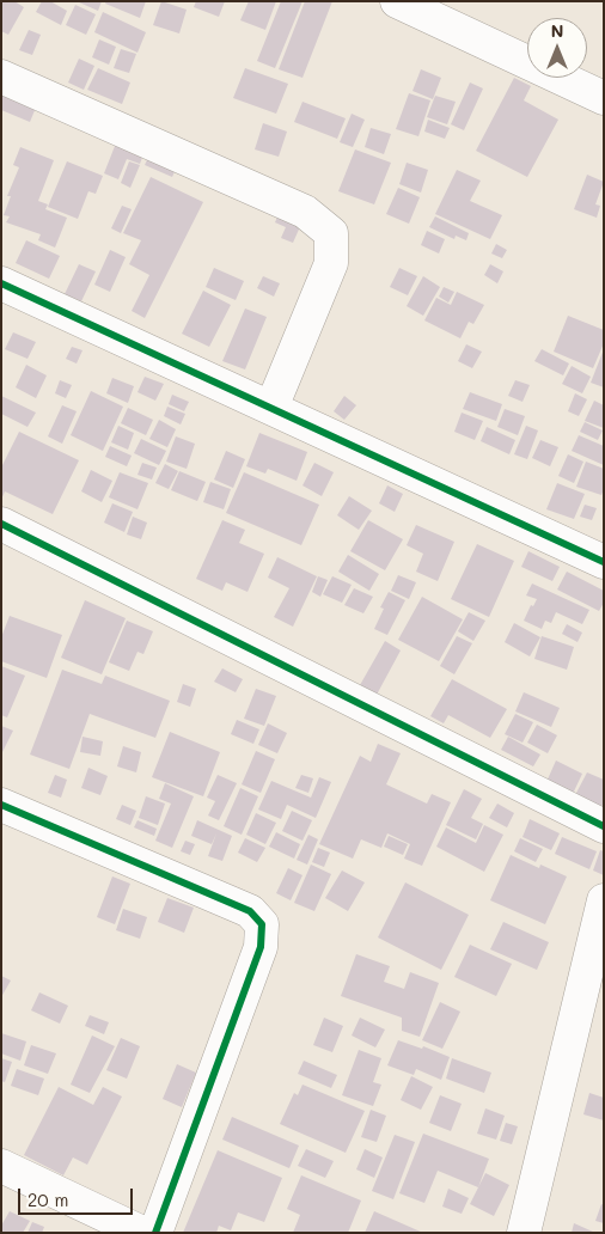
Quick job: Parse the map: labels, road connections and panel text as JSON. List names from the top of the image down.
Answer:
{
  "scale_bar": "20 m",
  "north": "top"
}
